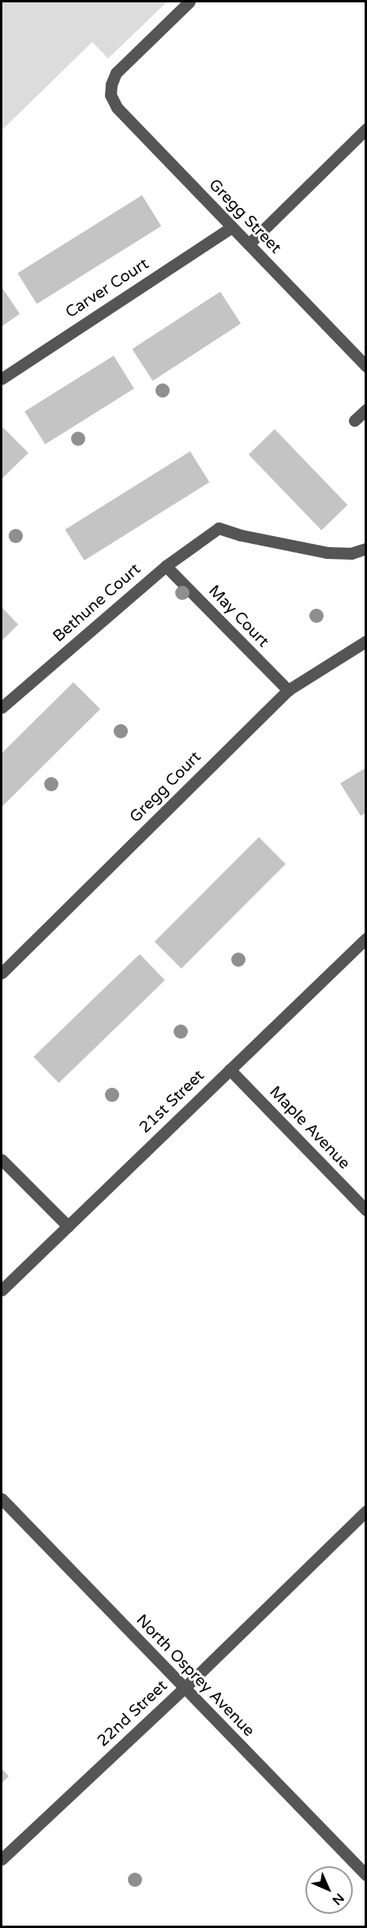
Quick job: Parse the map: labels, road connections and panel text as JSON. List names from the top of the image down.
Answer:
{
  "streets": {
    "street": [
      "Gregg Street",
      "Carver Court",
      "Bethune Court",
      "May Court",
      "Gregg Court",
      "21st Street",
      "Maple Avenue",
      "North Osprey Avenue",
      "22nd Street"
    ]
  },
  "crossings": [
    ["Gregg Street", "Carver Court"],
    ["Bethune Court", "May Court"],
    ["May Court", "Gregg Court"],
    ["21st Street", "Maple Avenue"],
    ["North Osprey Avenue", "22nd Street"]
  ],
  "north": "bottom right"
}
